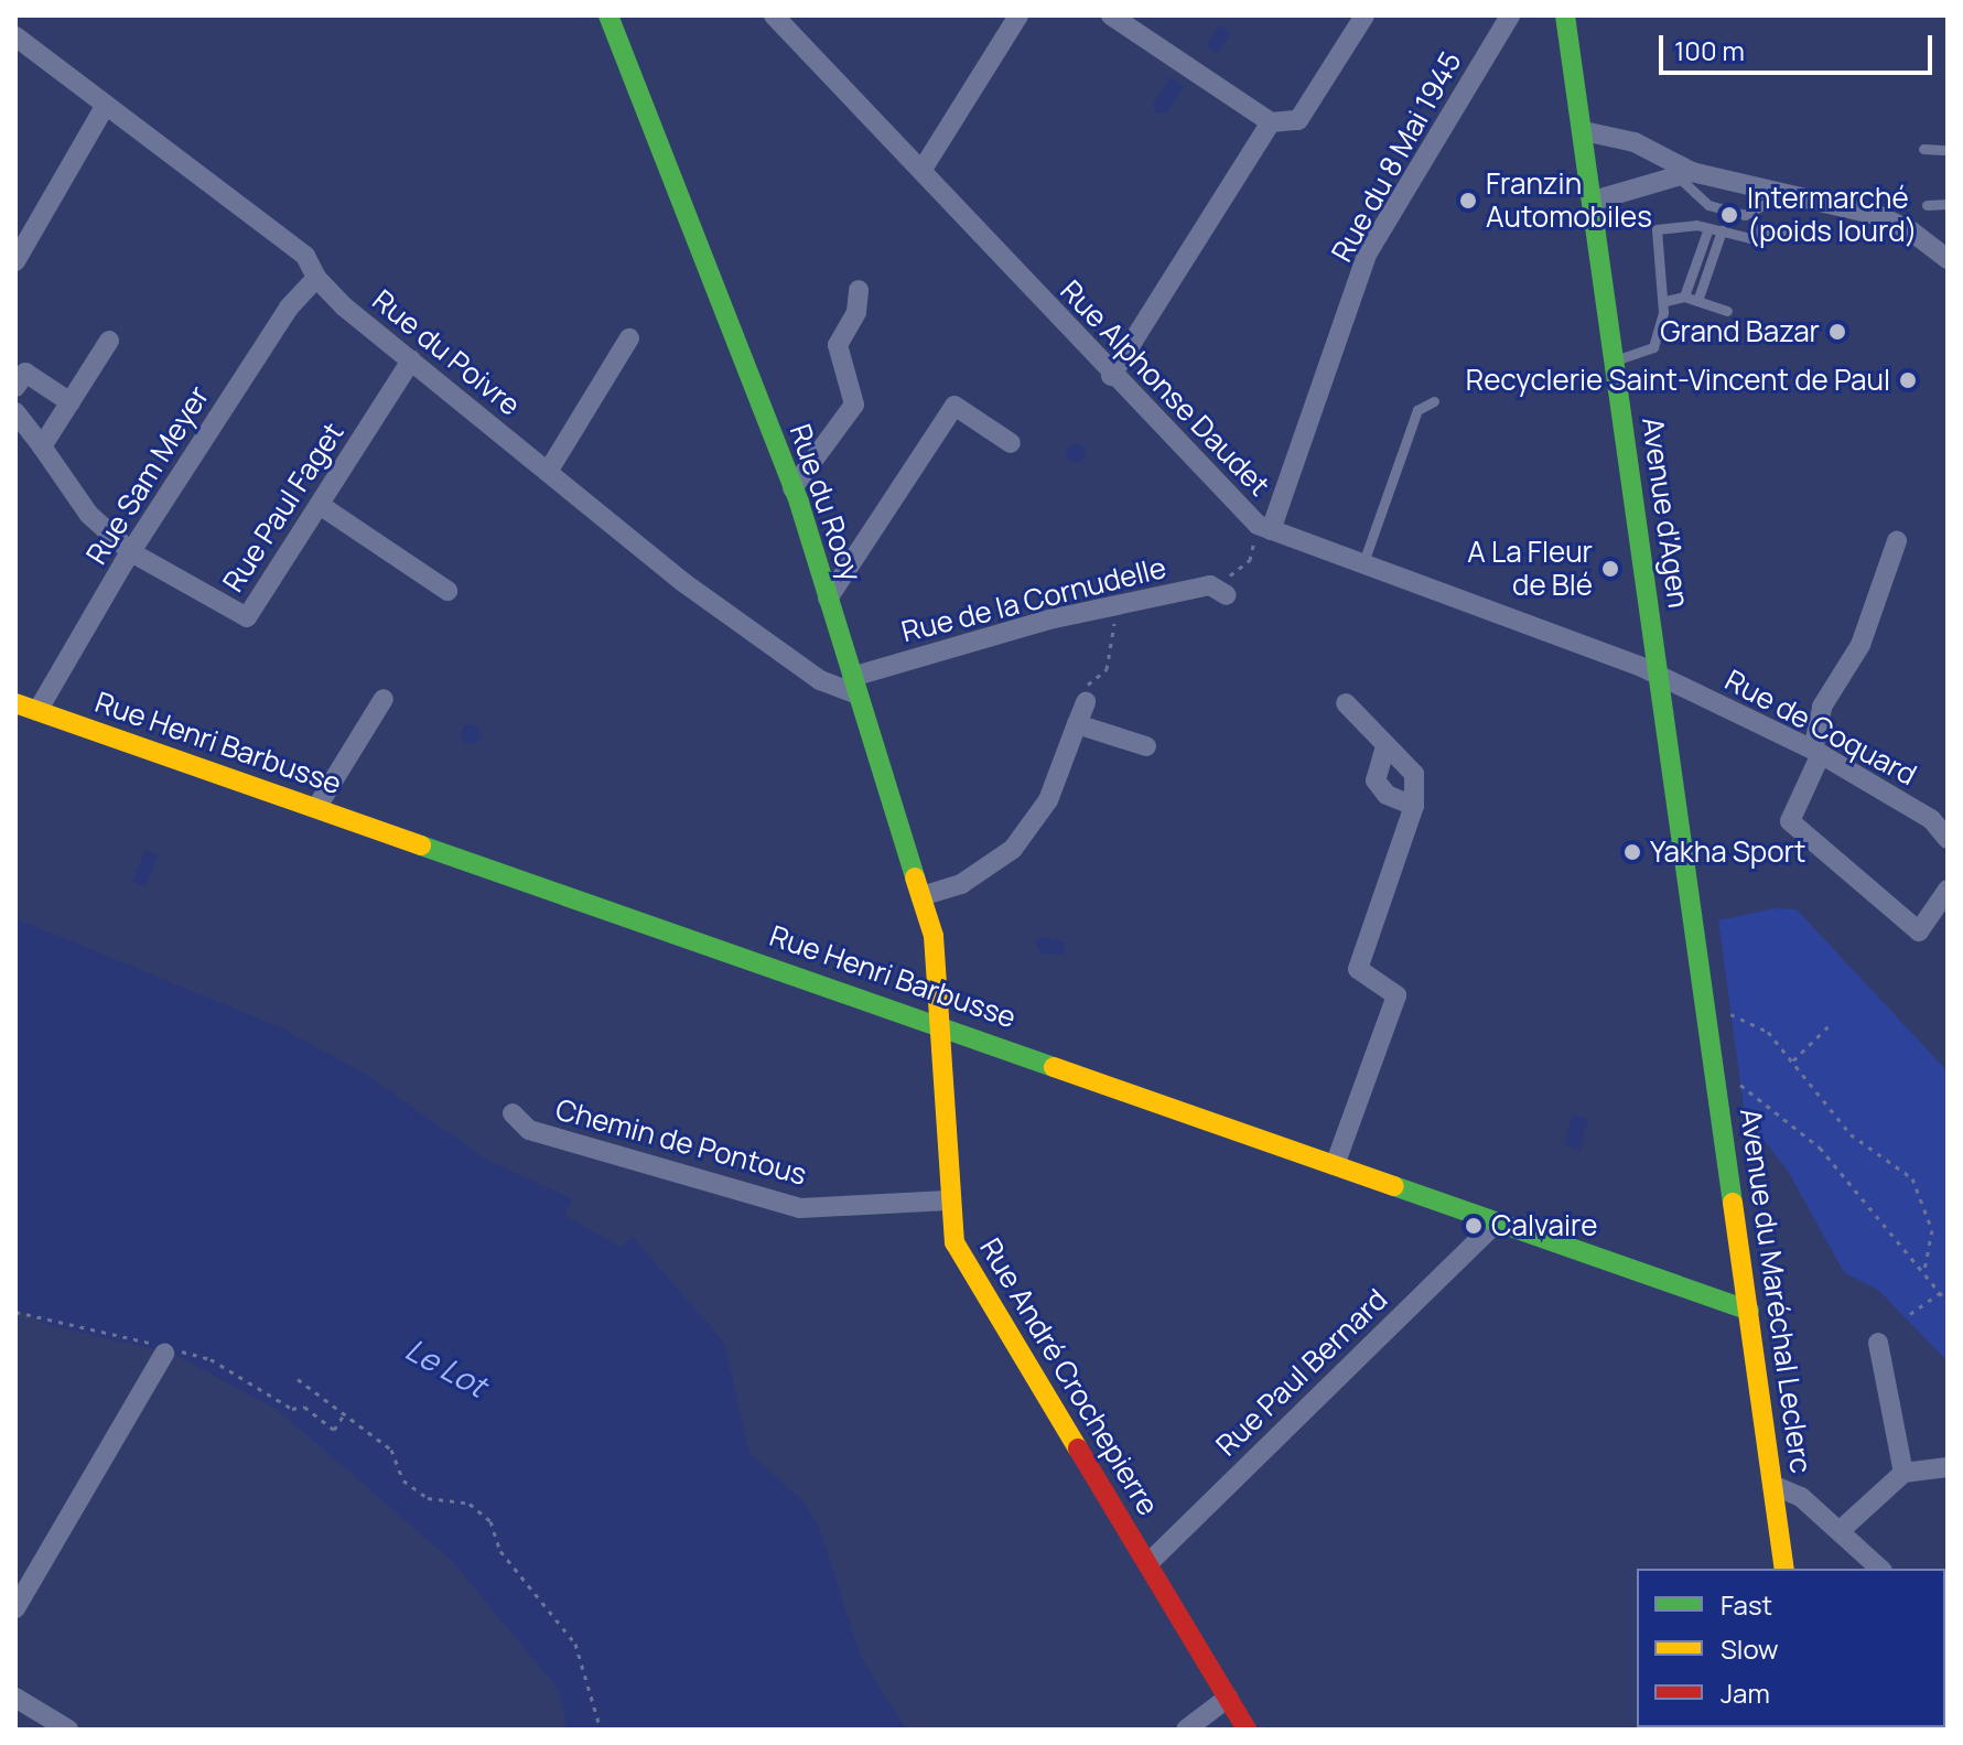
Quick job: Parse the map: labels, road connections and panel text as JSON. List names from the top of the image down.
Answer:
{
  "streets": {
    "main road": [
      "Rue du Rooy",
      "Avenue d'Agen",
      "Rue Henri Barbusse",
      "Avenue du Maréchal Leclerc",
      "Rue André Crochepierre"
    ],
    "street": [
      "Rue du 8 Mai 1945",
      "Rue du Poivre",
      "Rue Alphonse Daudet",
      "Rue Sam Meyer",
      "Rue Paul Faget",
      "Rue de la Cornudelle",
      "Rue de Coquard",
      "Chemin de Pontous",
      "Rue Paul Bernard"
    ]
  },
  "crossings": [
    ["Rue du 8 Mai 1945", "Rue Alphonse Daudet"],
    ["Rue du Poivre", "Rue Sam Meyer"],
    ["Rue du Poivre", "Rue du Rooy"],
    ["Rue du Poivre", "Rue Paul Faget"],
    ["Rue du Poivre", "Rue de la Cornudelle"],
    ["Rue Alphonse Daudet", "Avenue d'Agen"],
    ["Rue Alphonse Daudet", "Rue de Coquard"],
    ["Rue Sam Meyer", "Rue Paul Faget"],
    ["Rue Sam Meyer", "Rue Henri Barbusse"],
    ["Rue du Rooy", "Rue de la Cornudelle"],
    ["Rue du Rooy", "Rue Henri Barbusse"],
    ["Rue du Rooy", "Rue André Crochepierre"],
    ["Avenue d'Agen", "Rue de Coquard"],
    ["Avenue d'Agen", "Avenue du Maréchal Leclerc"],
    ["Rue Henri Barbusse", "Avenue du Maréchal Leclerc"],
    ["Rue Henri Barbusse", "Rue Paul Bernard"],
    ["Rue Henri Barbusse", "Rue André Crochepierre"],
    ["Chemin de Pontous", "Rue André Crochepierre"],
    ["Rue Paul Bernard", "Rue André Crochepierre"]
  ],
  "water": ["Le Lot"],
  "places": [
    "Franzin Automobiles",
    "Intermarché (poids lourd)",
    "Grand Bazar",
    "Recyclerie Saint-Vincent de Paul",
    "A La Fleur de Blé",
    "Yakha Sport",
    "Calvaire"
  ],
  "legend": ["Fast", "Slow", "Jam"],
  "scale_bar": "100 m"
}
